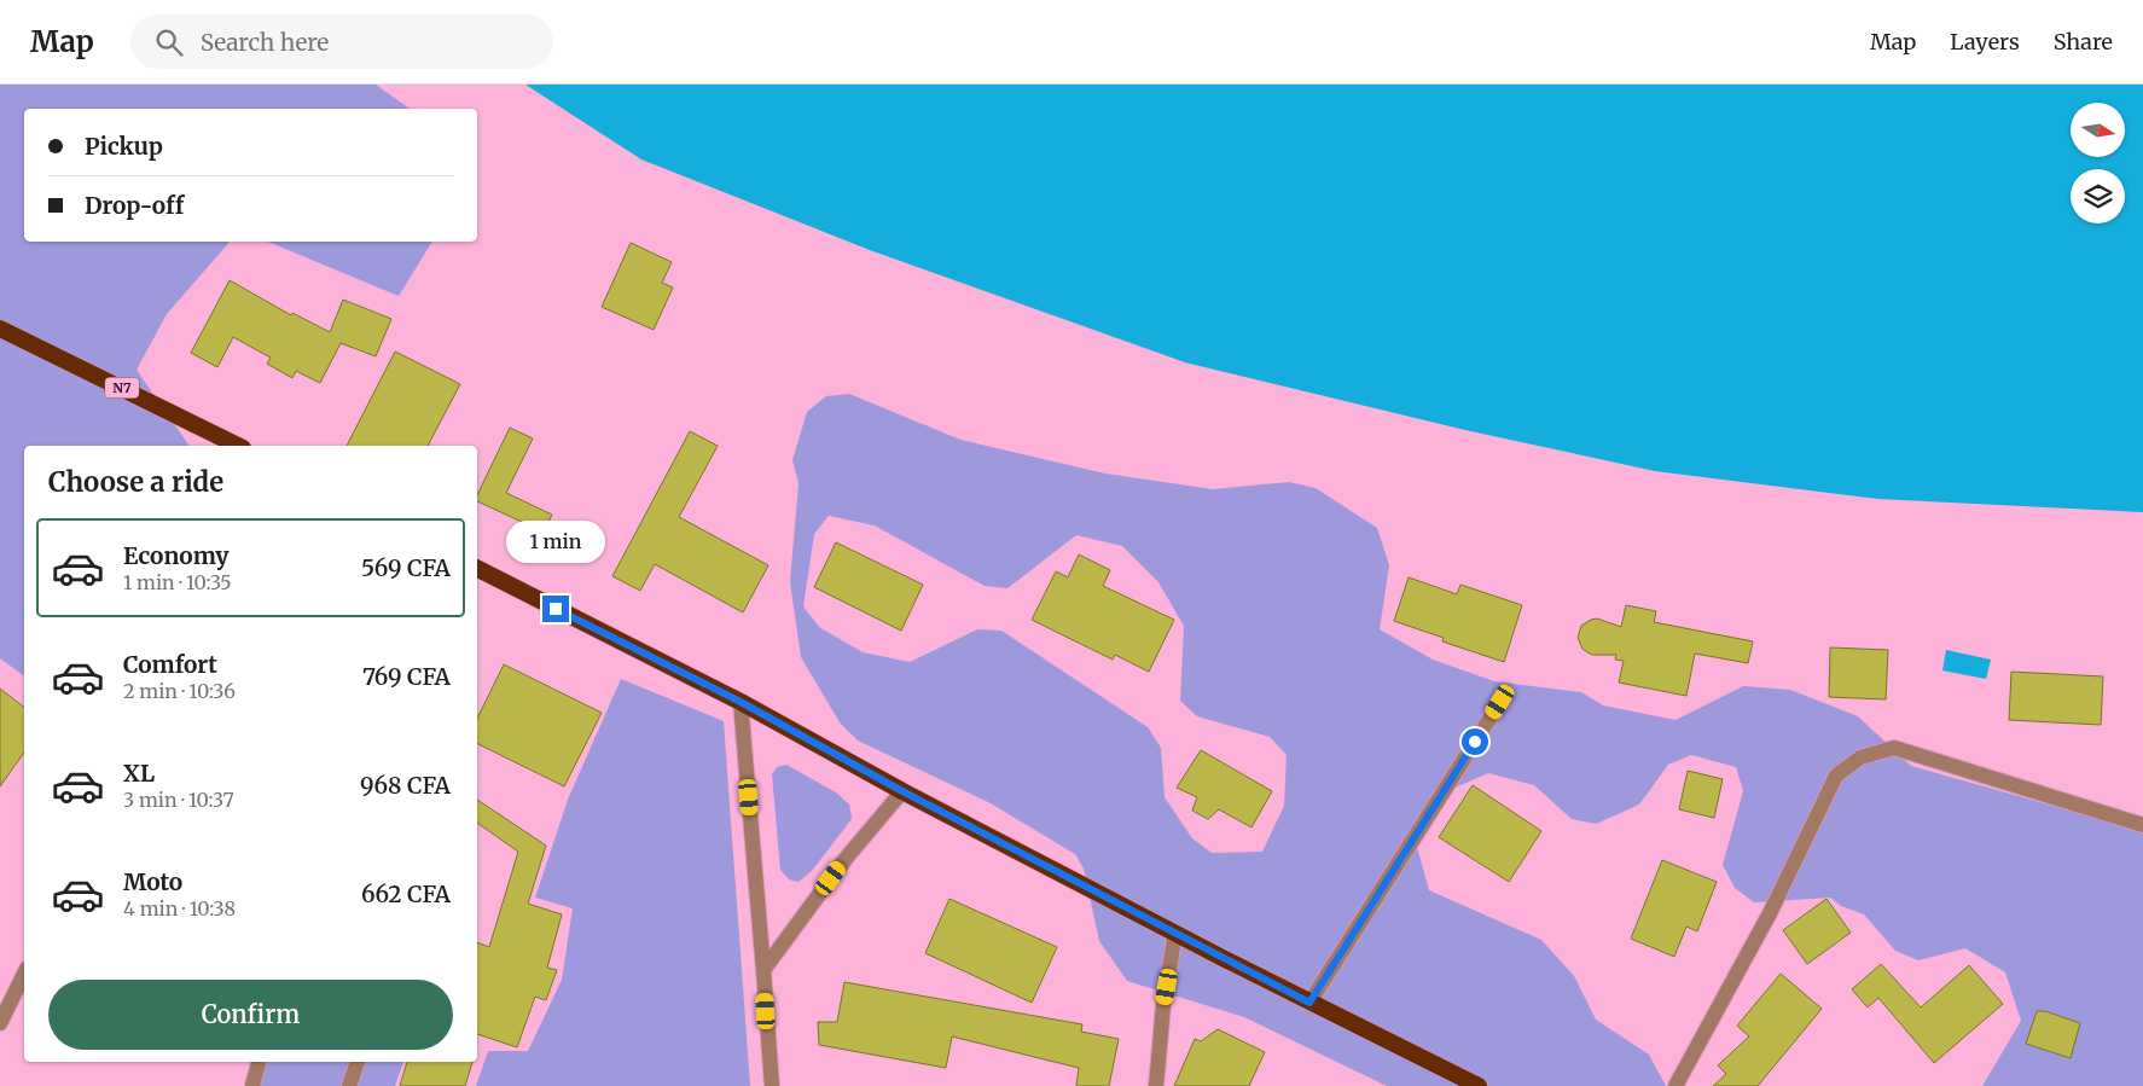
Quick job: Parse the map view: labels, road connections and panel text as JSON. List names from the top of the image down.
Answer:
{
  "streets": {
    "highway": ["N7"]
  },
  "north": "right",
  "page": {
    "header": "Map",
    "search": "Search here",
    "nav": ["Map", "Layers", "Share"],
    "banner": ["Pickup", "Drop-off"],
    "heading": "Choose a ride",
    "list": [
      {
        "name": "Economy",
        "note": "1 min · 10:35",
        "value": "569 CFA"
      },
      {
        "name": "Comfort",
        "note": "2 min · 10:36",
        "value": "769 CFA"
      },
      {
        "name": "XL",
        "note": "3 min · 10:37",
        "value": "968 CFA"
      },
      {
        "name": "Moto",
        "note": "4 min · 10:38",
        "value": "662 CFA"
      }
    ],
    "bubble": "1 min",
    "buttons": "Confirm"
  }
}
